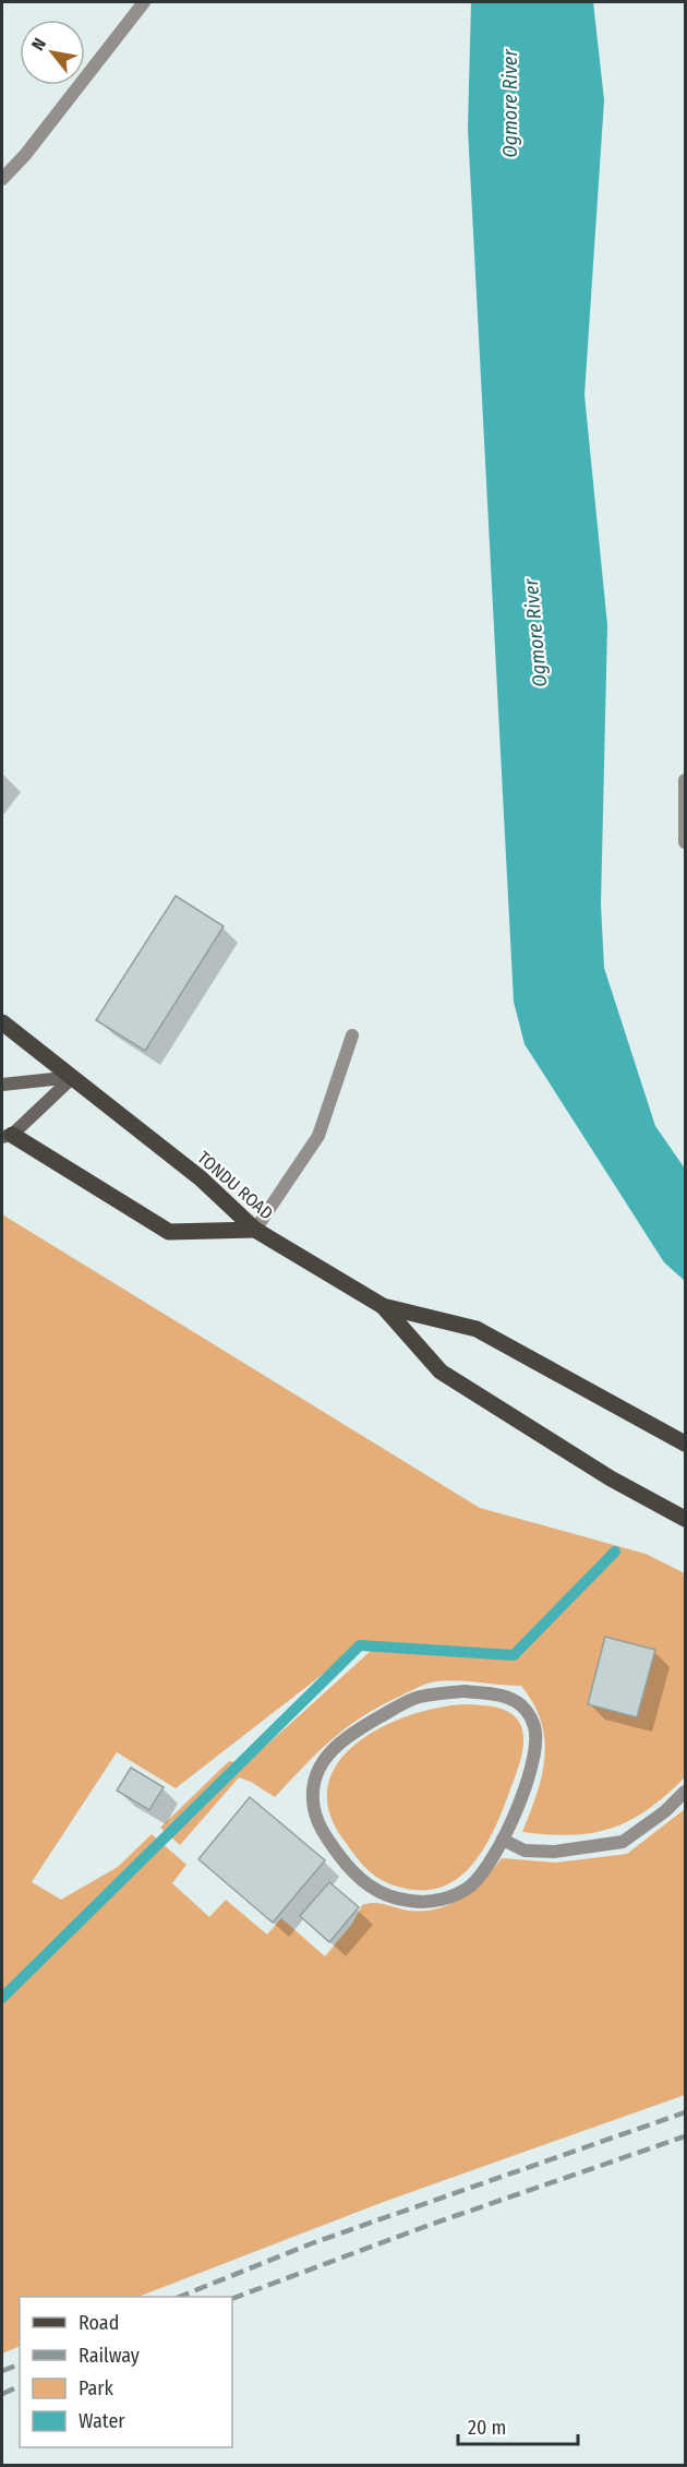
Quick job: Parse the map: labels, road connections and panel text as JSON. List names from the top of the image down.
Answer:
{
  "streets": {
    "main road": ["TONDU ROAD"]
  },
  "water": ["Ogmore River"],
  "legend": [
    "Road",
    "Railway",
    "Park",
    "Water"
  ],
  "scale_bar": "20 m",
  "north": "top left"
}
